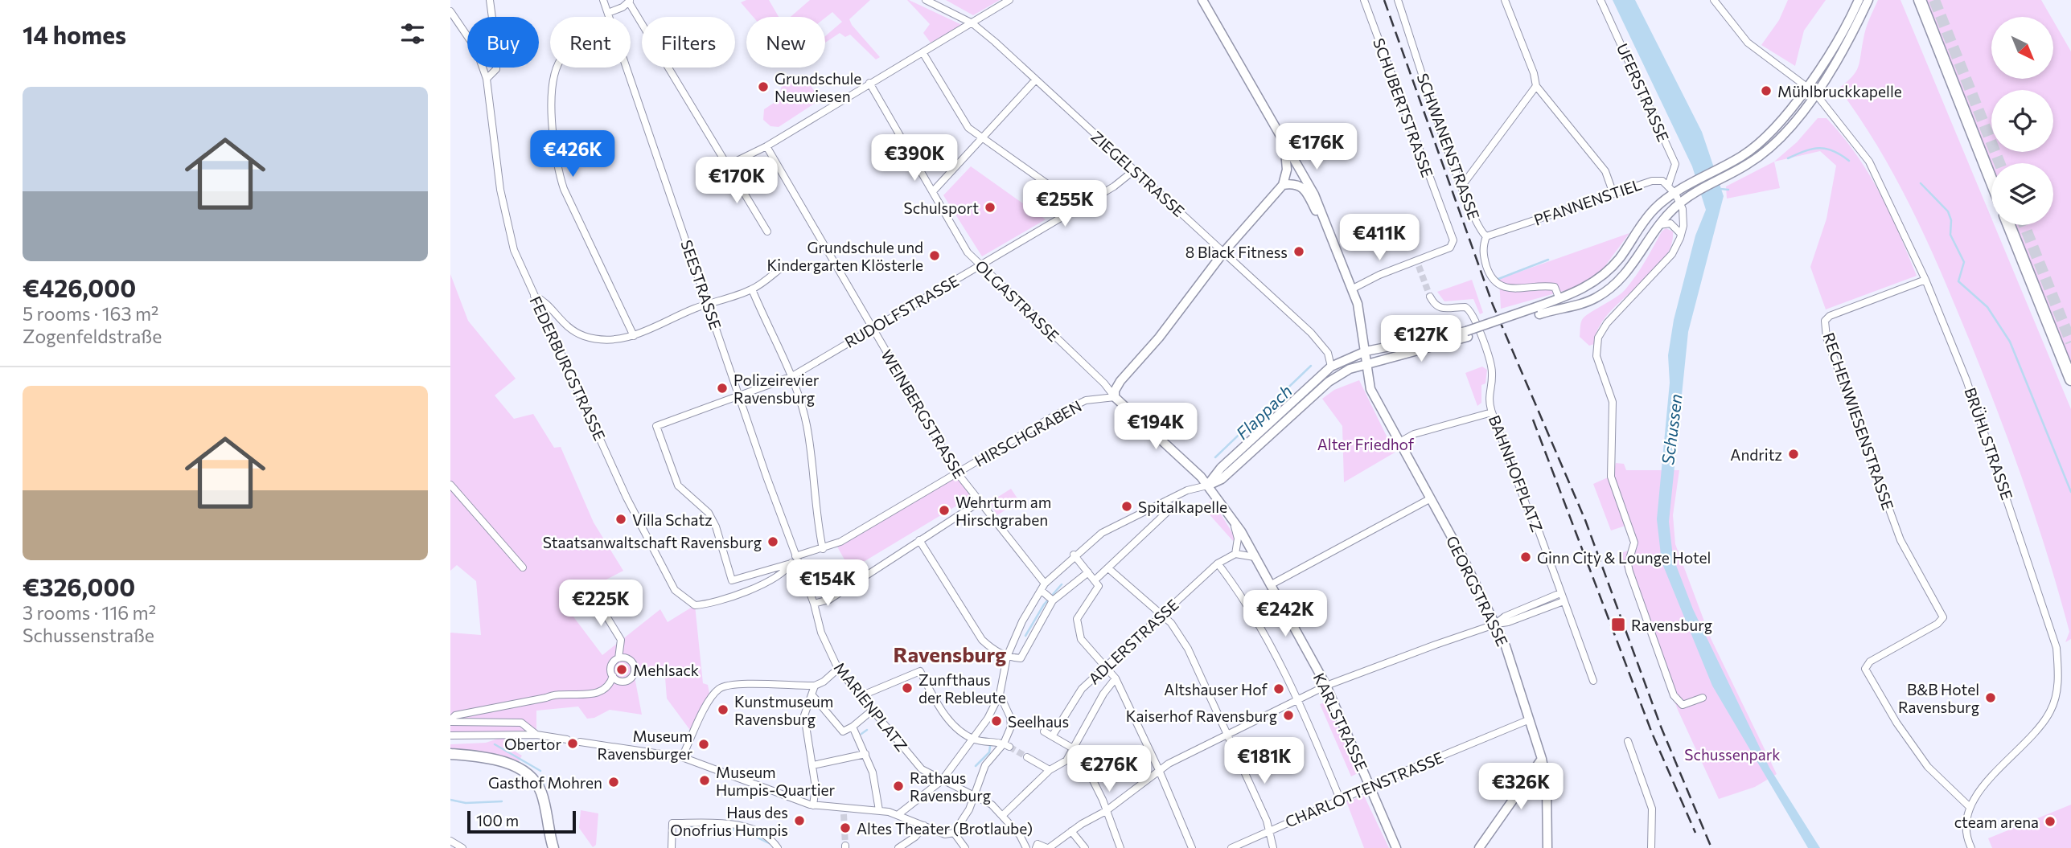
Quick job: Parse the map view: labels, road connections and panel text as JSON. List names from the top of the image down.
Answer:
{
  "streets": {
    "main road": ["OLGASTRASSE", "GEORGSTRASSE", "KARLSTRASSE"],
    "street": [
      "UFERSTRASSE",
      "SCHUBERTSTRASSE",
      "SCHWANENSTRASSE",
      "ZIEGELSTRASSE",
      "PFANNENSTIEL",
      "SEESTRASSE",
      "RUDOLFSTRASSE",
      "FEDERBURGSTRASSE",
      "WEINBERGSTRASSE",
      "RECHENWIESENSTRASSE",
      "HIRSCHGRABEN",
      "BRÜHLSTRASSE",
      "BAHNHOFPLATZ",
      "ADLERSTRASSE",
      "MARIENPLATZ",
      "CHARLOTTENSTRASSE"
    ]
  },
  "crossings": [
    ["UFERSTRASSE", "PFANNENSTIEL"],
    ["SCHUBERTSTRASSE", "GEORGSTRASSE"],
    ["SCHWANENSTRASSE", "PFANNENSTIEL"],
    ["ZIEGELSTRASSE", "RUDOLFSTRASSE"],
    ["SEESTRASSE", "RUDOLFSTRASSE"],
    ["SEESTRASSE", "FEDERBURGSTRASSE"],
    ["SEESTRASSE", "HIRSCHGRABEN"],
    ["SEESTRASSE", "MARIENPLATZ"],
    ["OLGASTRASSE", "RUDOLFSTRASSE"],
    ["OLGASTRASSE", "HIRSCHGRABEN"],
    ["OLGASTRASSE", "KARLSTRASSE"],
    ["RUDOLFSTRASSE", "FEDERBURGSTRASSE"],
    ["RUDOLFSTRASSE", "WEINBERGSTRASSE"],
    ["FEDERBURGSTRASSE", "HIRSCHGRABEN"],
    ["FEDERBURGSTRASSE", "MARIENPLATZ"],
    ["WEINBERGSTRASSE", "HIRSCHGRABEN"],
    ["RECHENWIESENSTRASSE", "BRÜHLSTRASSE"],
    ["HIRSCHGRABEN", "MARIENPLATZ"],
    ["GEORGSTRASSE", "CHARLOTTENSTRASSE"],
    ["KARLSTRASSE", "CHARLOTTENSTRASSE"]
  ],
  "districts": ["Ravensburg"],
  "water": ["Flappach", "Schussen"],
  "parks": ["Alter Friedhof", "Schussenpark"],
  "places": {
    "other": [
      "Grundschule Neuwiesen",
      "Mühlbruckkapelle",
      "Schulsport",
      "8 Black Fitness",
      "Grundschule und Kindergarten Klösterle",
      "Polizeirevier Ravensburg",
      "Andritz",
      "Spitalkapelle",
      "Wehrturm am Hirschgraben",
      "Villa Schatz",
      "Staatsanwaltschaft Ravensburg",
      "Ginn City & Lounge Hotel",
      "Mehlsack",
      "Zunfthaus der Rebleute",
      "Altshauser Hof",
      "B&B Hotel Ravensburg",
      "Kunstmuseum Ravensburg",
      "Kaiserhof Ravensburg",
      "Seelhaus",
      "Obertor",
      "Museum Ravensburger",
      "Museum Humpis-Quartier",
      "Gasthof Mohren",
      "Rathaus Ravensburg",
      "Haus des Onofrius Humpis",
      "cteam arena",
      "Altes Theater (Brotlaube)"
    ],
    "transit": ["Ravensburg"]
  },
  "scale_bar": "100 m",
  "north": "bottom right",
  "page": {
    "heading": "14 homes",
    "chip": [
      "Buy",
      "Rent",
      "Filters",
      "New"
    ],
    "list": [
      {
        "name": "€426,000",
        "note": "5 rooms · 163 m² · Zogenfeldstraße"
      },
      {
        "name": "€326,000",
        "note": "3 rooms · 116 m² · Schussenstraße"
      }
    ],
    "price": [
      "€176K",
      "€426K",
      "€390K",
      "€170K",
      "€255K",
      "€411K",
      "€127K",
      "€194K",
      "€154K",
      "€225K",
      "€242K",
      "€181K",
      "€276K",
      "€326K"
    ],
    "scale": "100 m"
  }
}
